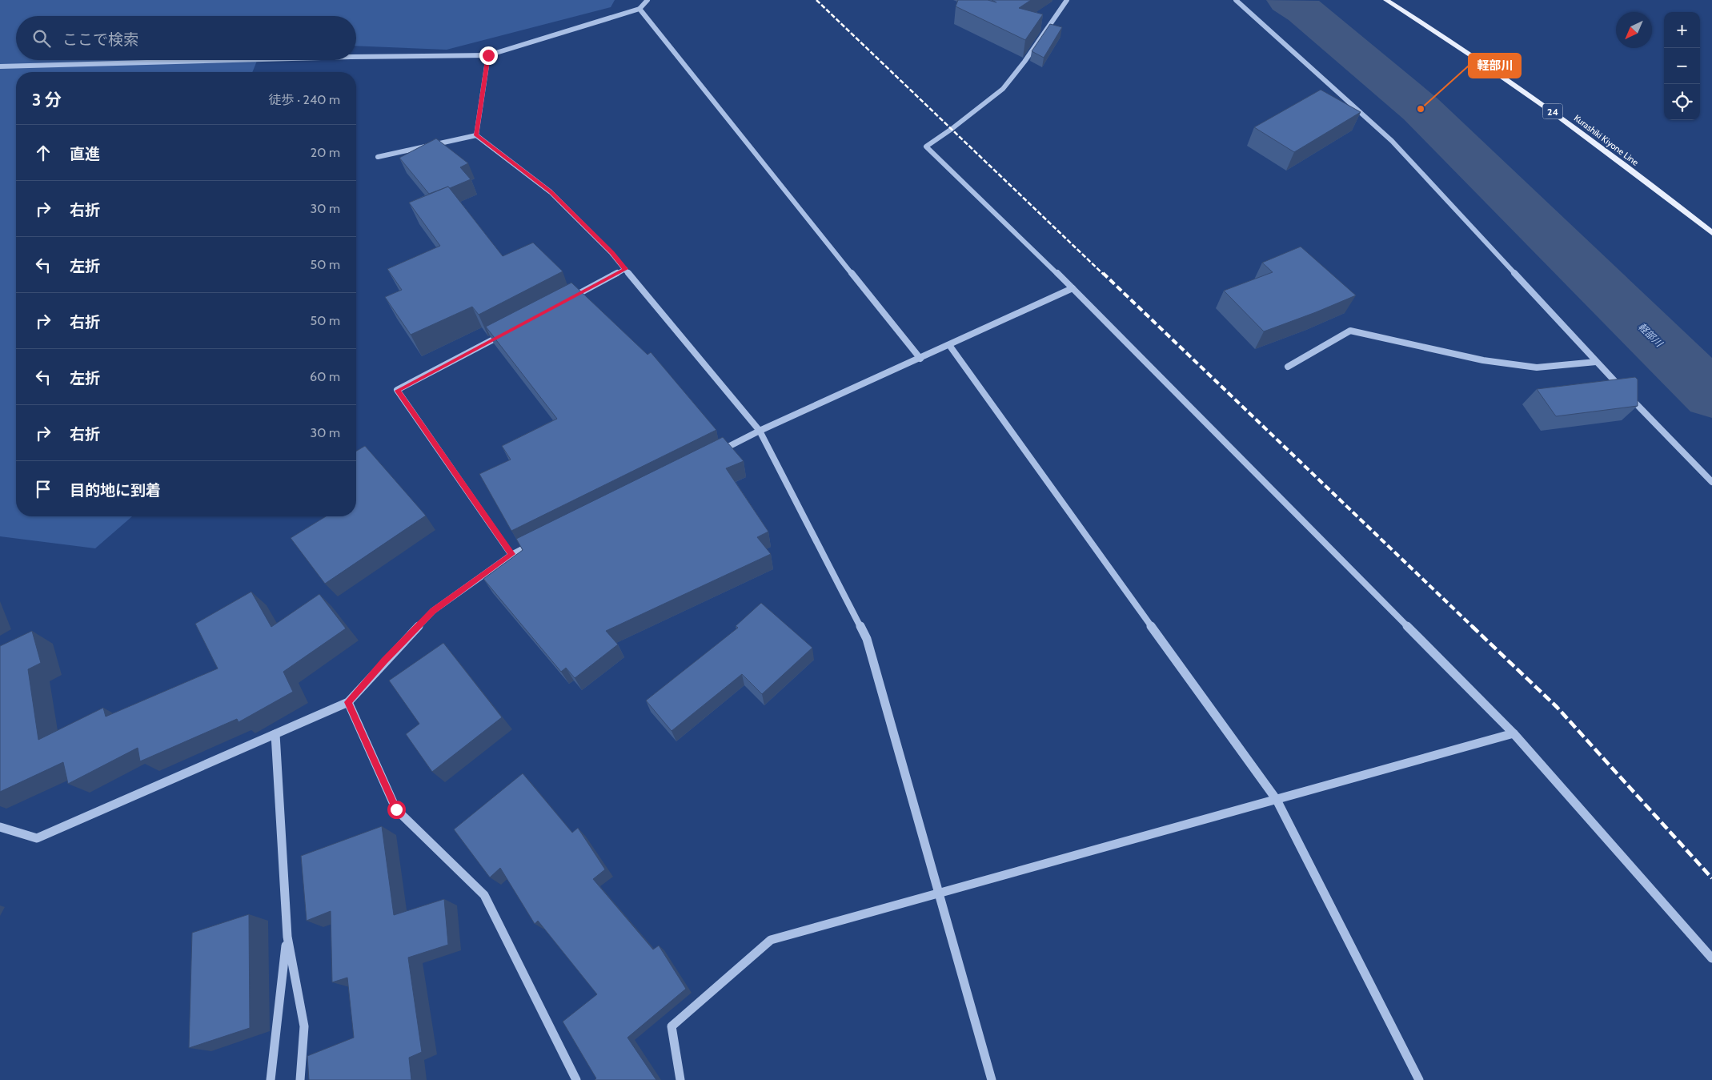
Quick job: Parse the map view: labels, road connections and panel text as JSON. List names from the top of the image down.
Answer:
{
  "streets": {
    "main road": ["24", "Kurashiki Kiyone Line"]
  },
  "water": ["軽部川"],
  "places": ["軽部川"],
  "north": "bottom left",
  "page": {
    "map_buttons": ["+", "−"],
    "search": "ここで検索",
    "heading": ["3 分", "徒歩 · 240 m"],
    "list": [
      ["直進", "20 m"],
      ["右折", "30 m"],
      ["左折", "50 m"],
      ["右折", "50 m"],
      ["左折", "60 m"],
      ["右折", "30 m"],
      "目的地に到着"
    ]
  }
}
